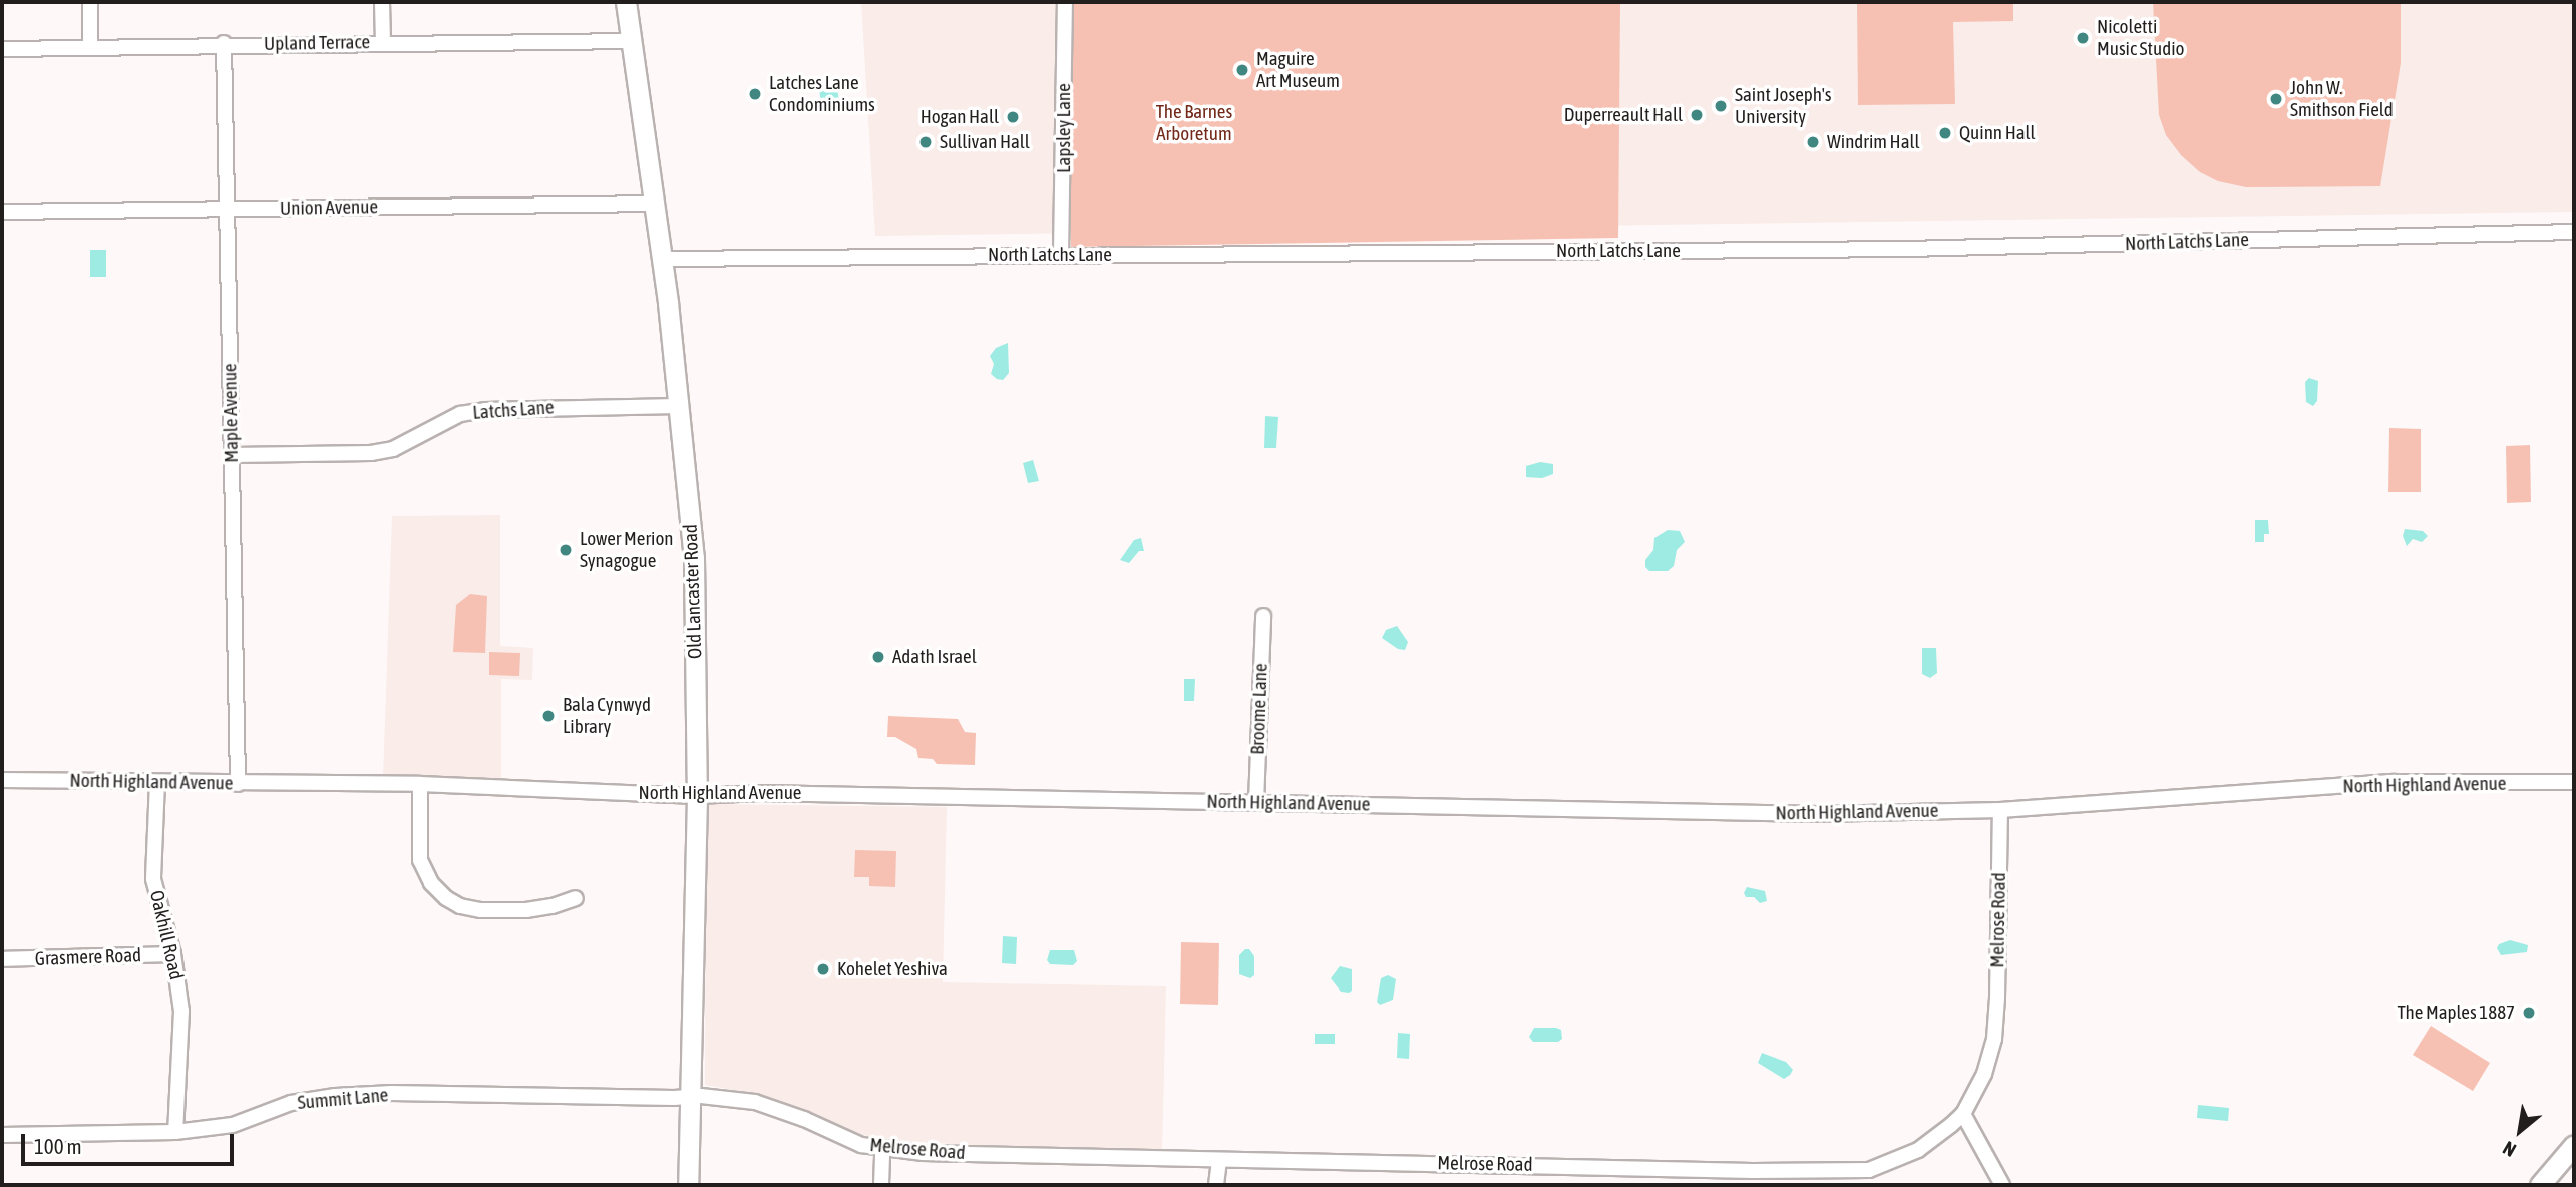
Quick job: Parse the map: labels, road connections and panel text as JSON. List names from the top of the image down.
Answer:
{
  "streets": {
    "main road": ["Old Lancaster Road"],
    "street": [
      "Upland Terrace",
      "Lapsley Lane",
      "Union Avenue",
      "North Latchs Lane",
      "Latchs Lane",
      "Maple Avenue",
      "Broome Lane",
      "North Highland Avenue",
      "Melrose Road",
      "Oakhill Road",
      "Grasmere Road",
      "Summit Lane"
    ]
  },
  "crossings": [
    ["Upland Terrace", "Maple Avenue"],
    ["Upland Terrace", "Old Lancaster Road"],
    ["Lapsley Lane", "North Latchs Lane"],
    ["Union Avenue", "Maple Avenue"],
    ["Union Avenue", "Old Lancaster Road"],
    ["North Latchs Lane", "Old Lancaster Road"],
    ["Latchs Lane", "Maple Avenue"],
    ["Latchs Lane", "Old Lancaster Road"],
    ["Maple Avenue", "North Highland Avenue"],
    ["Old Lancaster Road", "North Highland Avenue"],
    ["Old Lancaster Road", "Melrose Road"],
    ["Old Lancaster Road", "Summit Lane"],
    ["Broome Lane", "North Highland Avenue"],
    ["North Highland Avenue", "Melrose Road"],
    ["North Highland Avenue", "Oakhill Road"],
    ["Melrose Road", "Summit Lane"],
    ["Oakhill Road", "Grasmere Road"],
    ["Oakhill Road", "Summit Lane"]
  ],
  "parks": ["The Barnes Arboretum"],
  "places": [
    "Nicoletti Music Studio",
    "Maguire Art Museum",
    "Latches Lane Condominiums",
    "John W. Smithson Field",
    "Saint Joseph's University",
    "Duperreault Hall",
    "Hogan Hall",
    "Quinn Hall",
    "Sullivan Hall",
    "Windrim Hall",
    "Lower Merion Synagogue",
    "Adath Israel",
    "Bala Cynwyd Library",
    "Kohelet Yeshiva",
    "The Maples 1887"
  ],
  "scale_bar": "100 m",
  "north": "bottom left"
}
